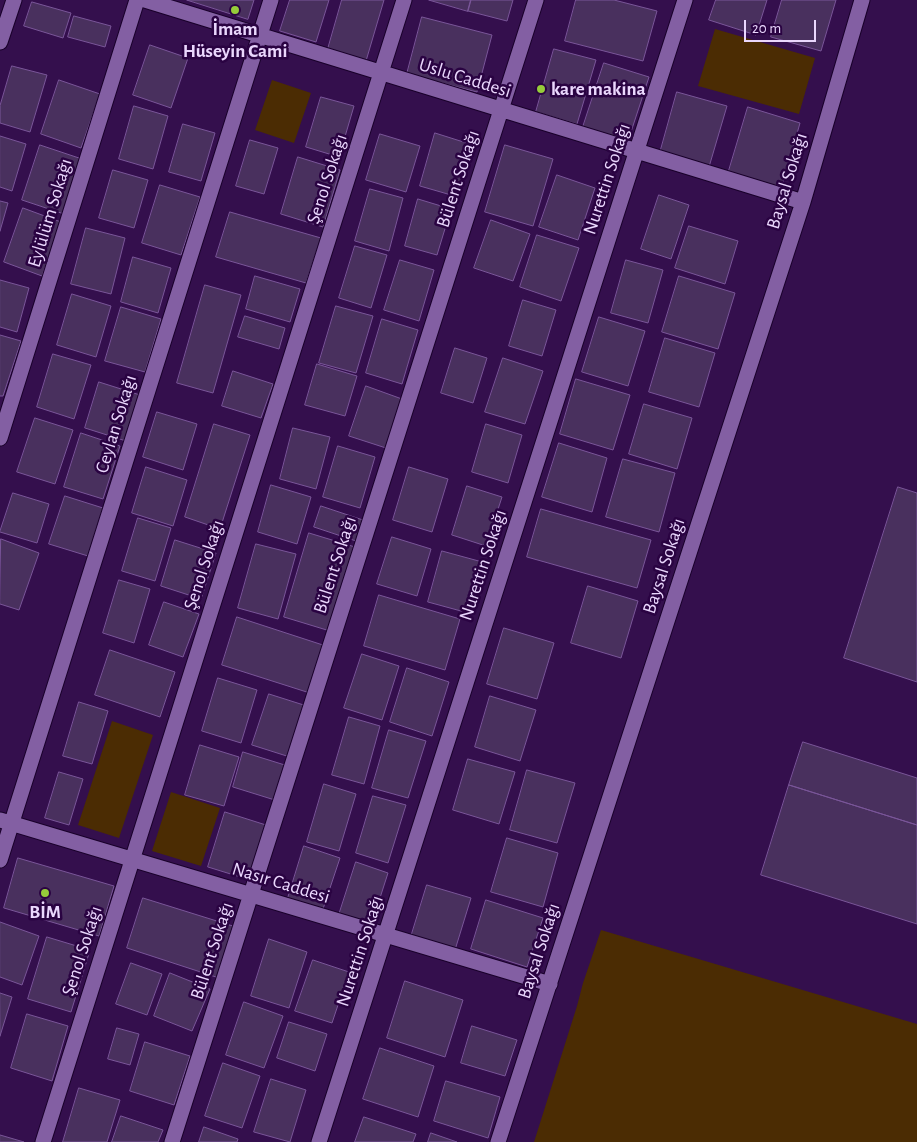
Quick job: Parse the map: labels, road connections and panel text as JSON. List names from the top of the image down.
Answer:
{
  "streets": {
    "street": [
      "Uslu Caddesi",
      "Şenol Sokağı",
      "Bülent Sokağı",
      "Nurettin Sokağı",
      "Baysal Sokağı",
      "Eylülüm Sokağı",
      "Ceylan Sokağı",
      "Nasır Caddesi"
    ]
  },
  "crossings": [
    ["Uslu Caddesi", "Şenol Sokağı"],
    ["Uslu Caddesi", "Bülent Sokağı"],
    ["Uslu Caddesi", "Nurettin Sokağı"],
    ["Uslu Caddesi", "Baysal Sokağı"],
    ["Uslu Caddesi", "Ceylan Sokağı"],
    ["Şenol Sokağı", "Nasır Caddesi"],
    ["Bülent Sokağı", "Nasır Caddesi"],
    ["Nurettin Sokağı", "Nasır Caddesi"],
    ["Baysal Sokağı", "Nasır Caddesi"],
    ["Ceylan Sokağı", "Nasır Caddesi"]
  ],
  "places": ["İmam Hüseyin Cami", "kare makina", "BİM"],
  "scale_bar": "20 m"
}
